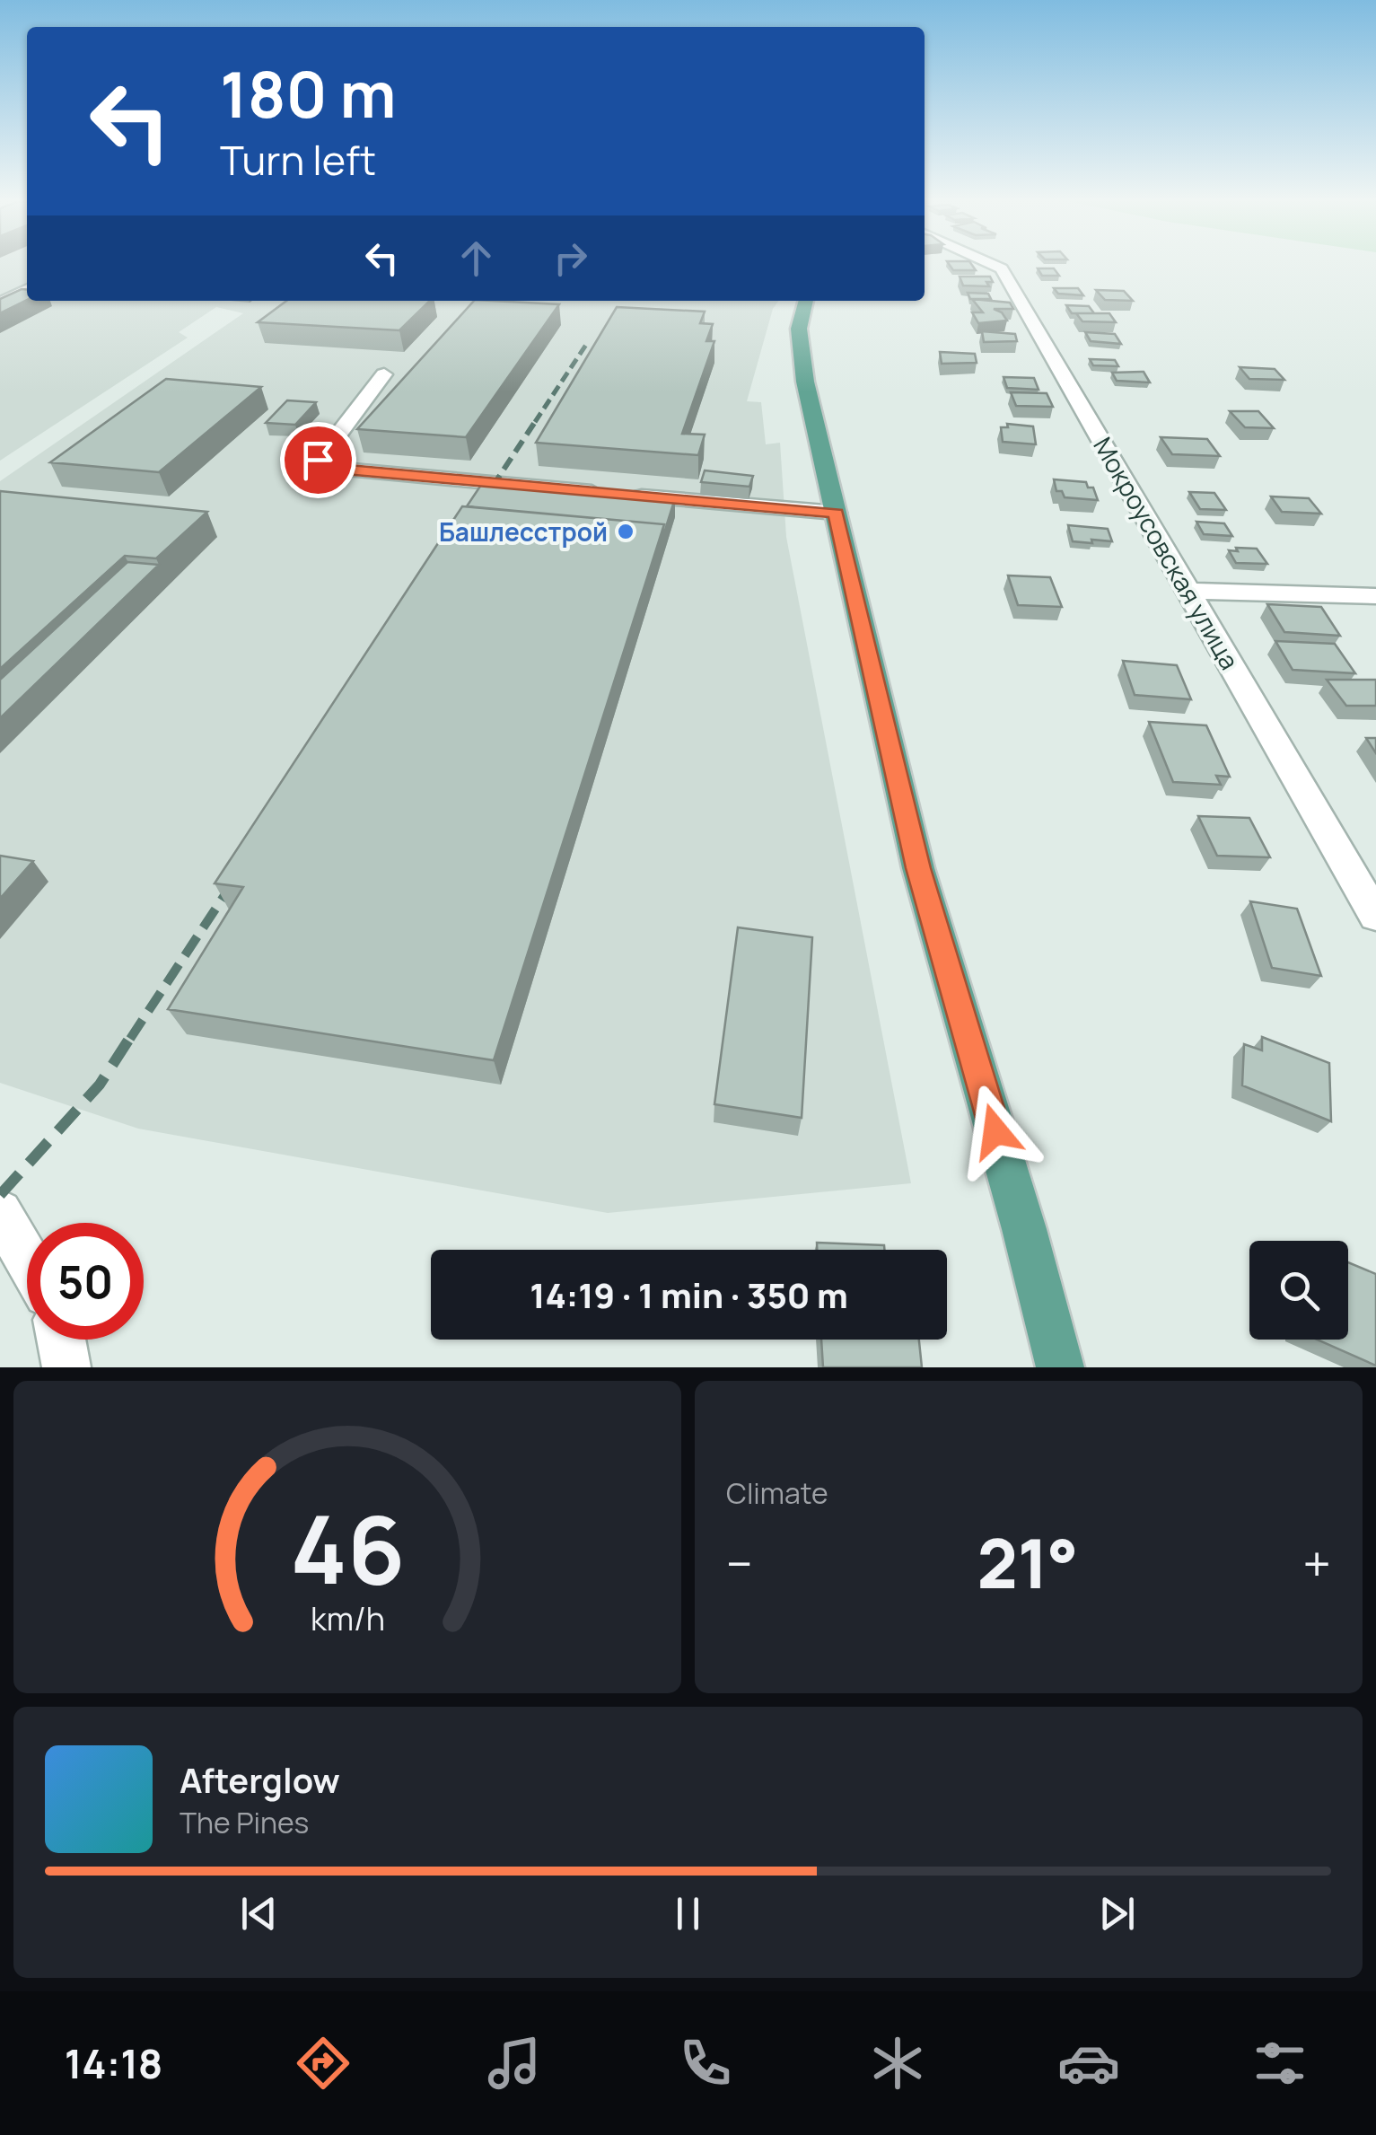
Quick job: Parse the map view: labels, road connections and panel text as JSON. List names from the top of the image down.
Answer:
{
  "streets": {
    "street": ["Мокроусовская улица"]
  },
  "places": ["Башлесстрой"],
  "page": {
    "turn": ["180 m", "Turn left"],
    "limit": "50",
    "trip": "14:19 · 1 min · 350 m",
    "tile": "Climate",
    "heat": ["−", "21°", "+"],
    "song": ["Afterglow", "The Pines"],
    "tabs": "14:18",
    "gauge": ["46", "km/h"]
  }
}
